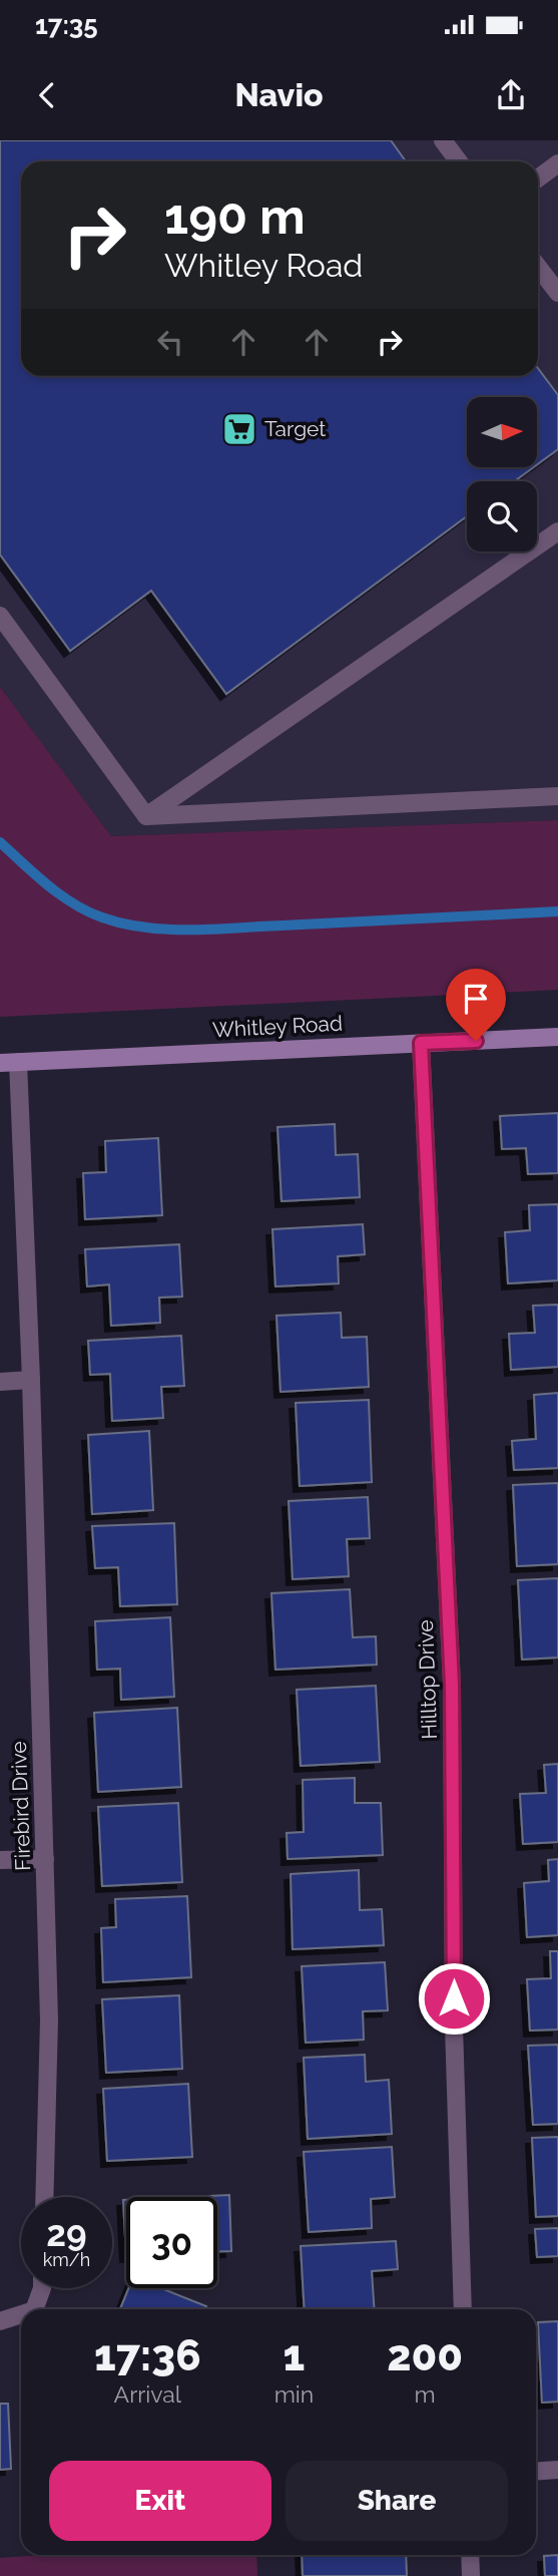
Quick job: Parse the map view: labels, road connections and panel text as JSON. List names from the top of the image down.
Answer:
{
  "streets": {
    "street": ["Whitley Road", "Hilltop Drive", "Firebird Drive"]
  },
  "crossings": [
    ["Whitley Road", "Hilltop Drive"],
    ["Whitley Road", "Firebird Drive"]
  ],
  "places": {
    "supermarket": ["Target"]
  },
  "north": "right",
  "page": {
    "status": "17:35",
    "header": "Navio",
    "turn": ["190 m", "Whitley Road"],
    "speed": "29 km/h",
    "limit": "30",
    "eta": [
      "17:36",
      "Arrival",
      "1",
      "min",
      "200",
      "m"
    ],
    "buttons": ["Exit", "Share"]
  }
}
